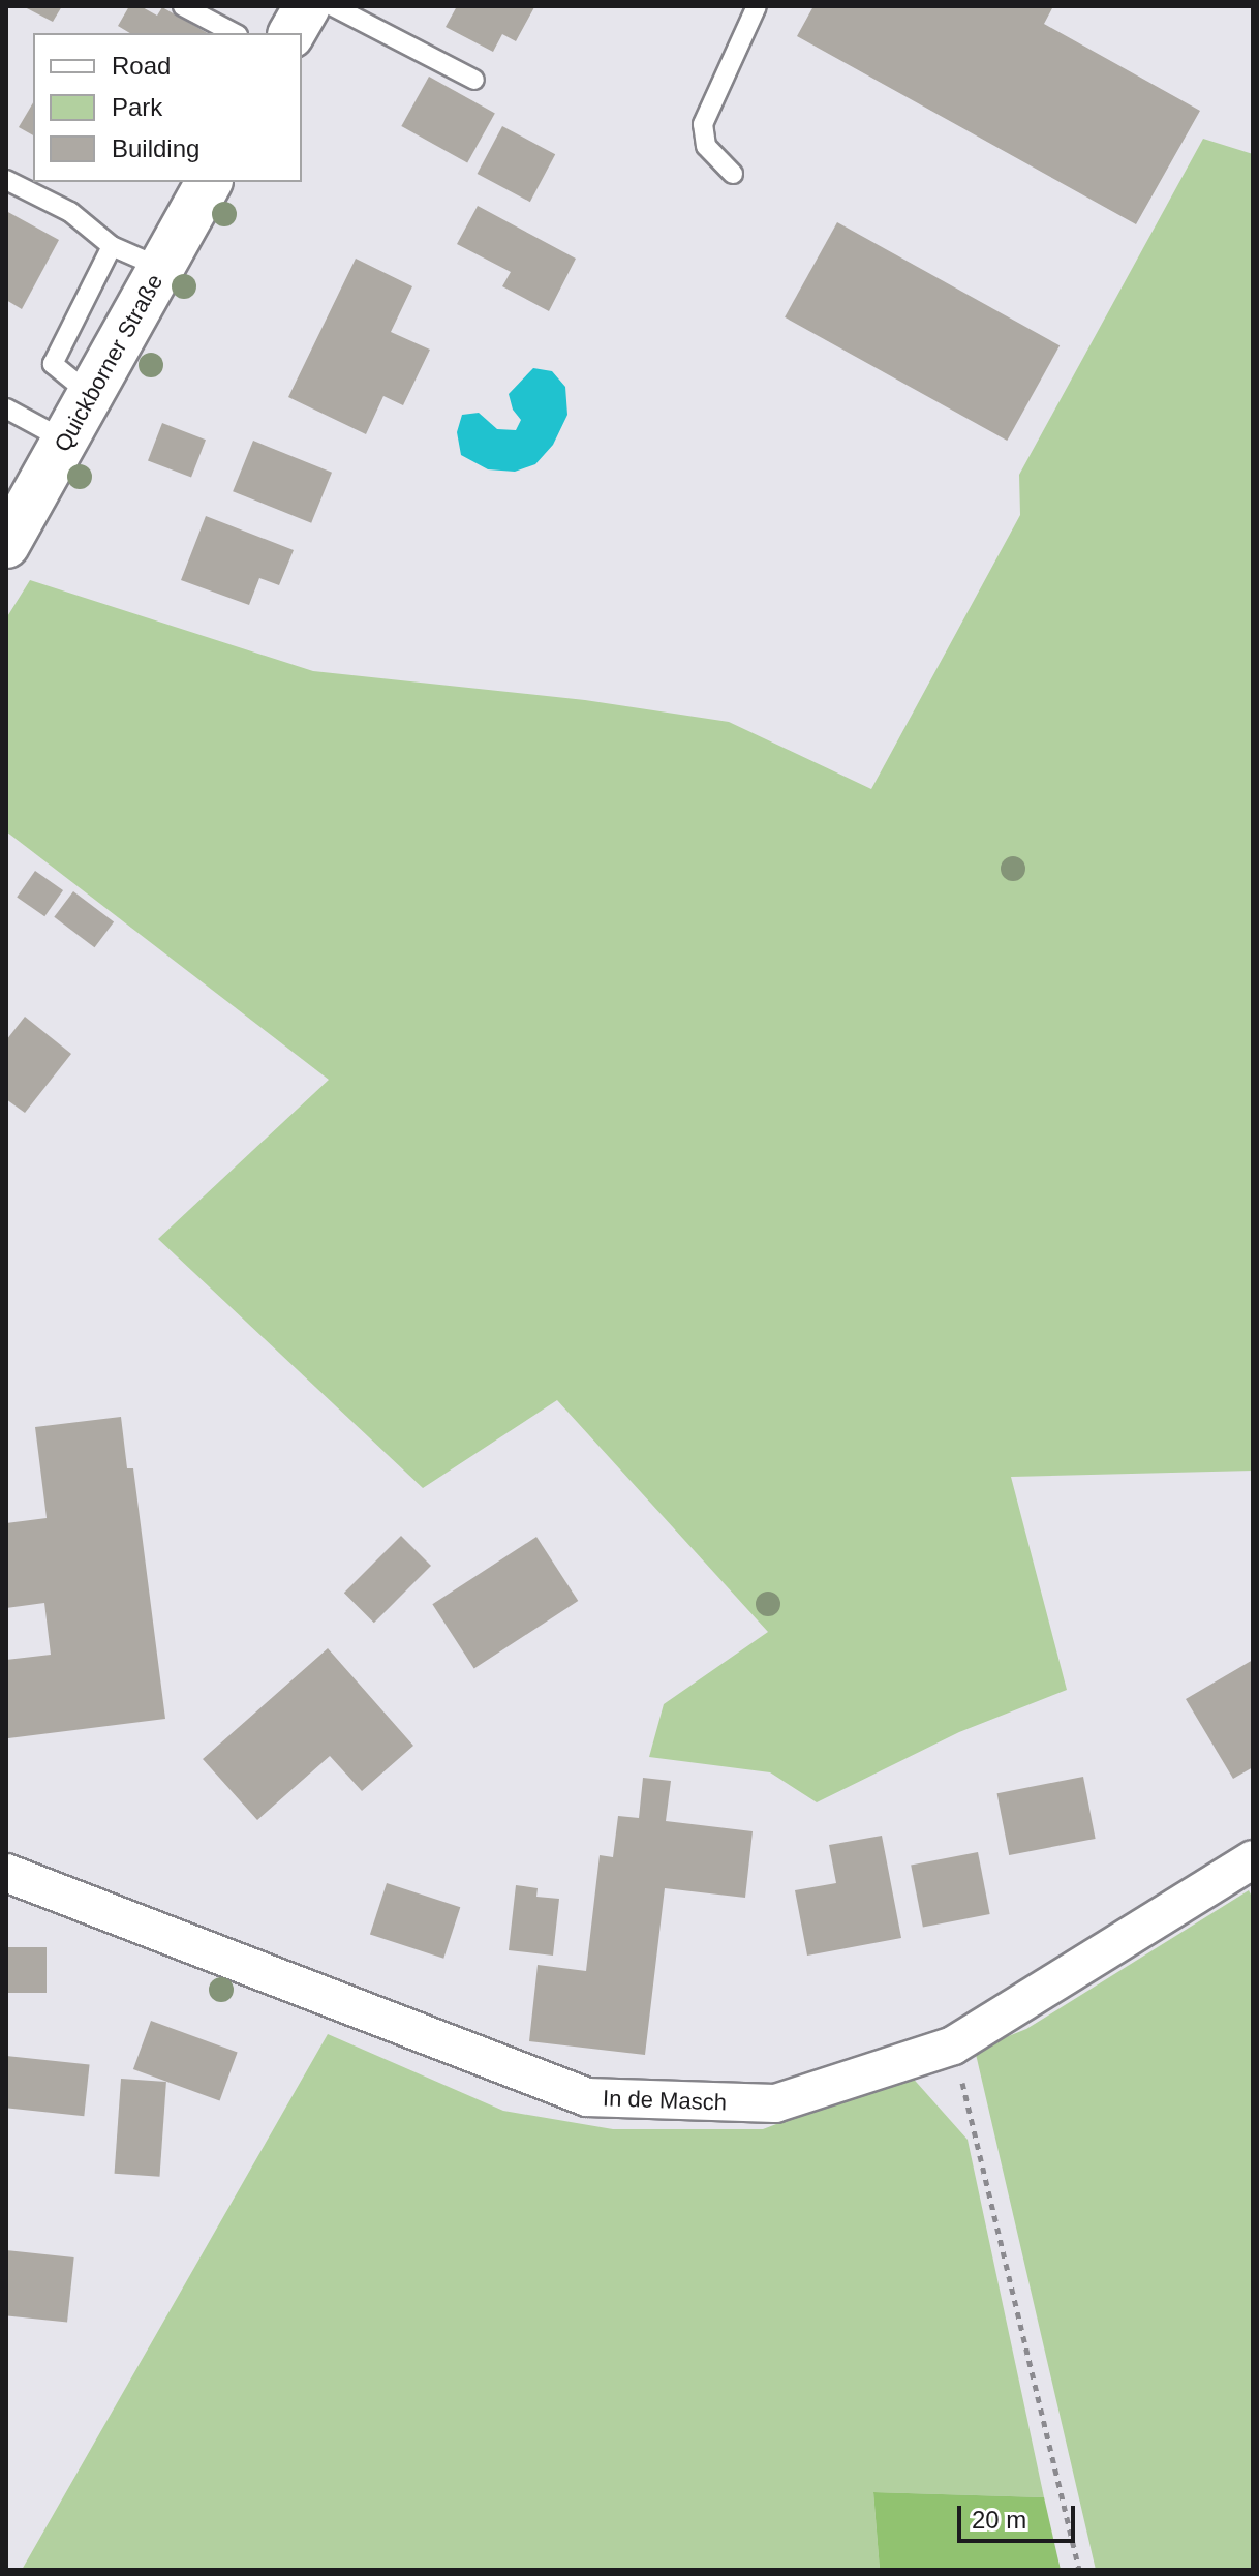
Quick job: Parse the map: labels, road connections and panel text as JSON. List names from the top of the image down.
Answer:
{
  "streets": {
    "main road": ["Quickborner Straße"],
    "street": ["In de Masch"]
  },
  "legend": ["Road", "Park", "Building"],
  "scale_bar": "20 m"
}
